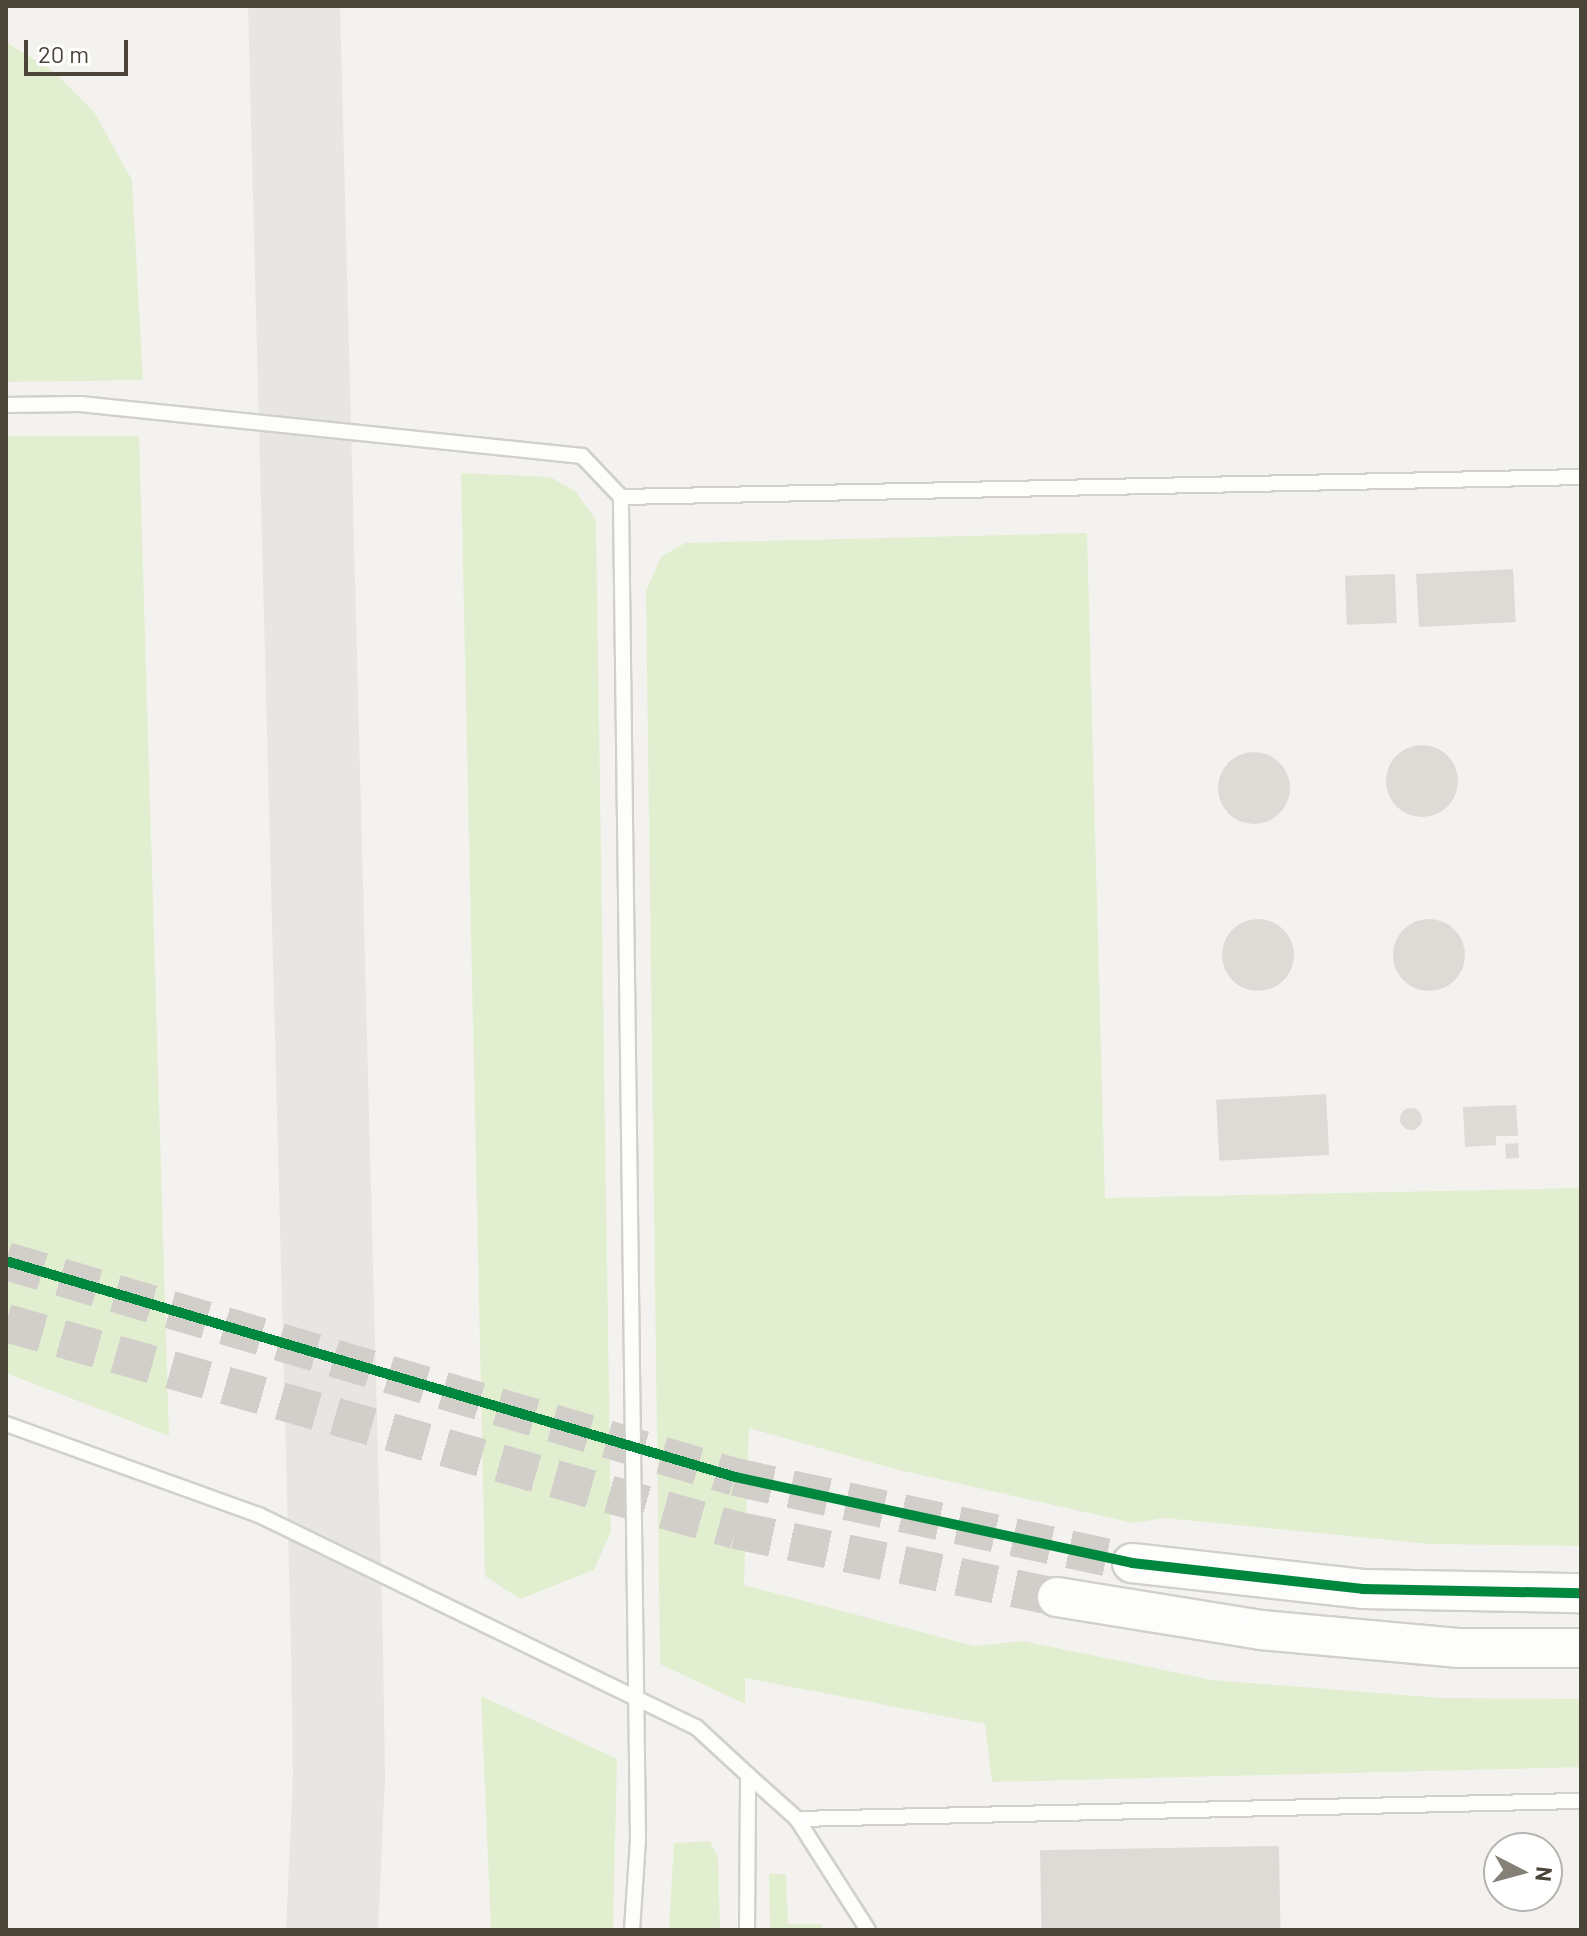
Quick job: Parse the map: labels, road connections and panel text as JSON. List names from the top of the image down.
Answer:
{
  "scale_bar": "20 m",
  "north": "right"
}
